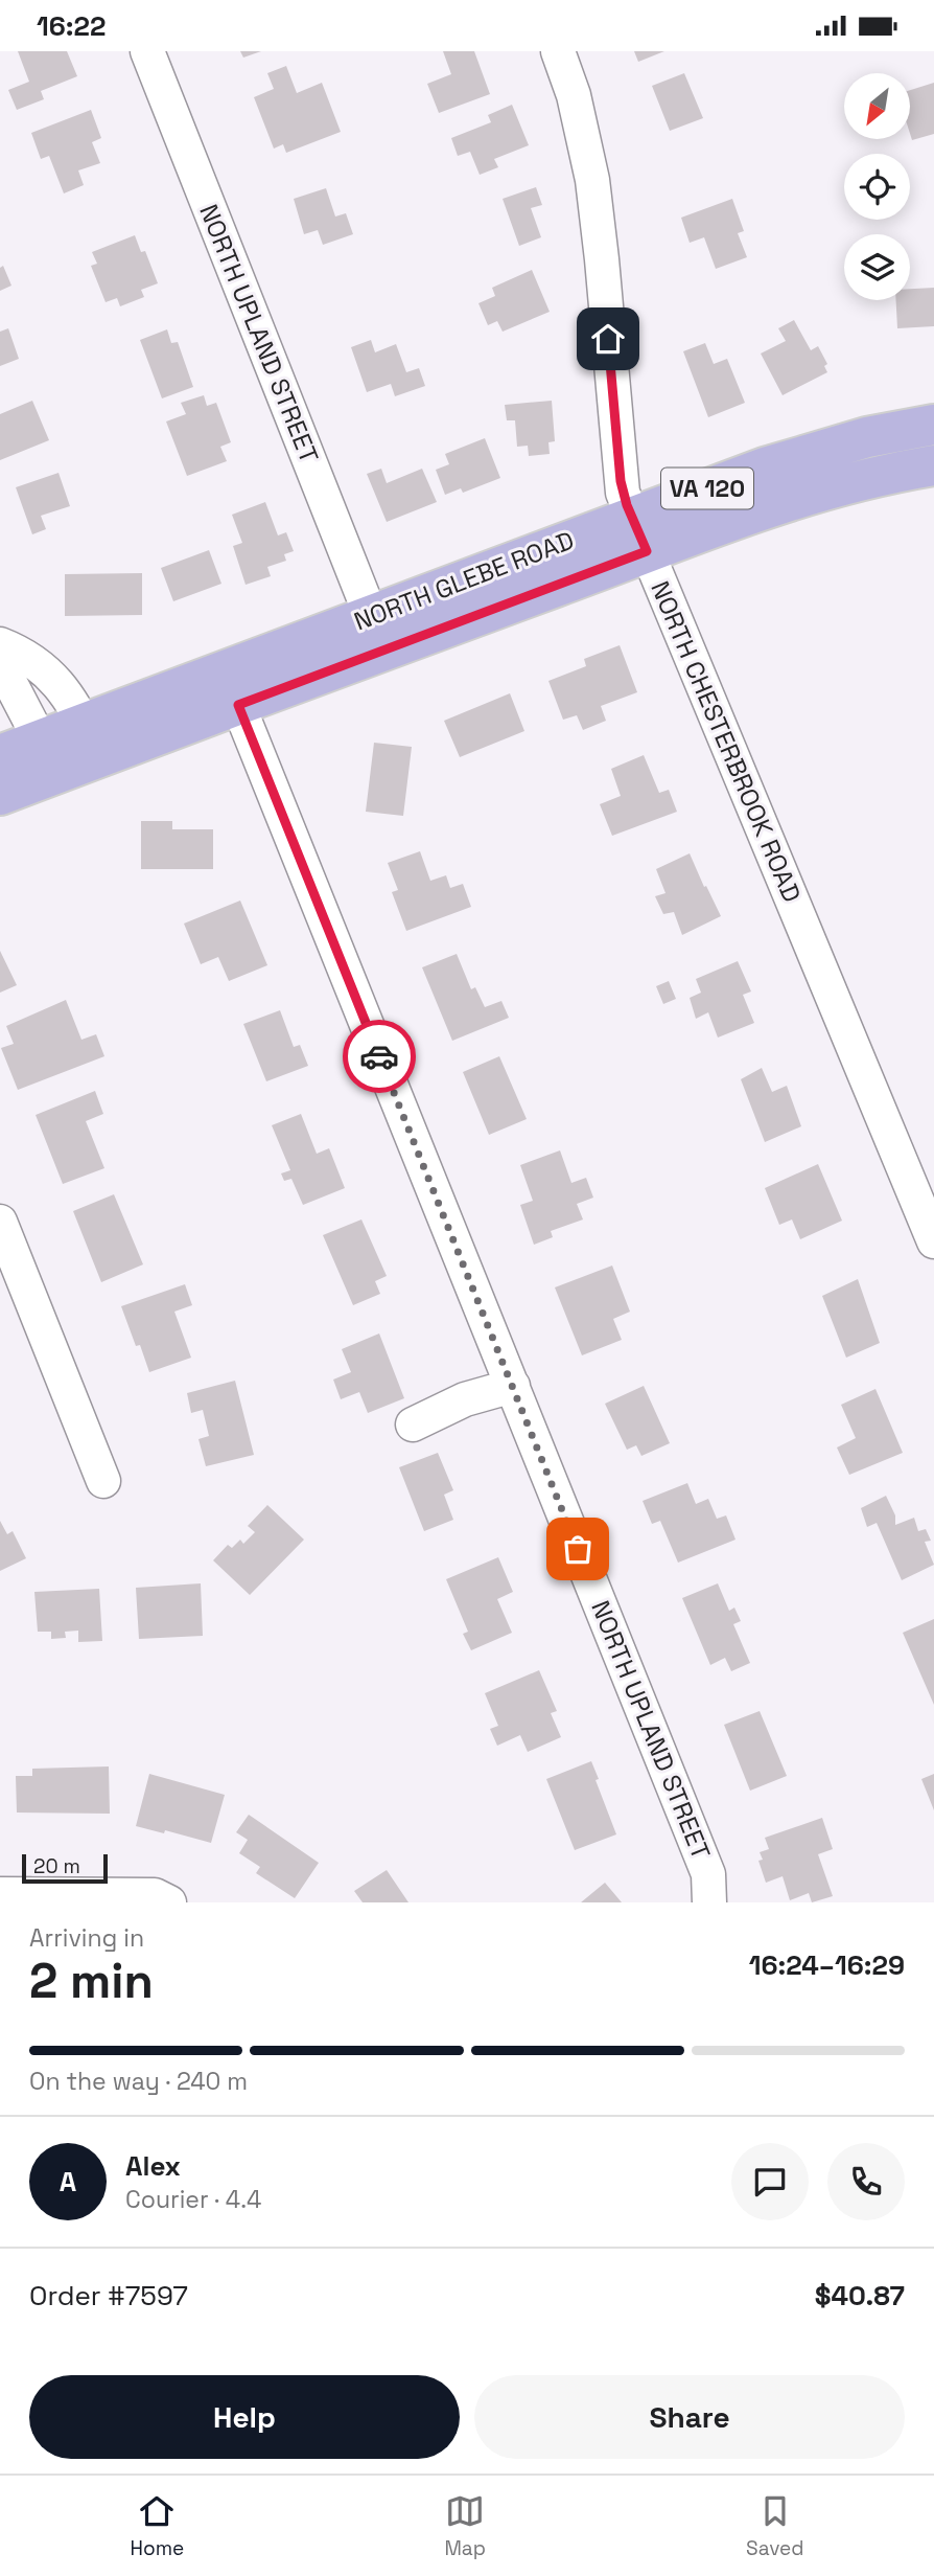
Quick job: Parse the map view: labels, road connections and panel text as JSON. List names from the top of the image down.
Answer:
{
  "streets": {
    "main road": ["VA 120", "NORTH GLEBE ROAD"],
    "street": ["NORTH UPLAND STREET", "NORTH CHESTERBROOK ROAD"]
  },
  "crossings": [
    ["NORTH UPLAND STREET", "NORTH GLEBE ROAD"],
    ["NORTH GLEBE ROAD", "NORTH CHESTERBROOK ROAD"]
  ],
  "scale_bar": "20 m",
  "north": "bottom left",
  "page": {
    "status": "16:22",
    "scale": "20 m",
    "heading": ["2 min", "Arriving in", "16:24–16:29"],
    "panel": [
      "Alex",
      "Courier · 4.4",
      "Order #7597",
      "$40.87"
    ],
    "bar": "On the way · 240 m",
    "round": "A",
    "buttons": ["Help", "Share"],
    "tabs": ["Home", "Map", "Saved"]
  }
}
